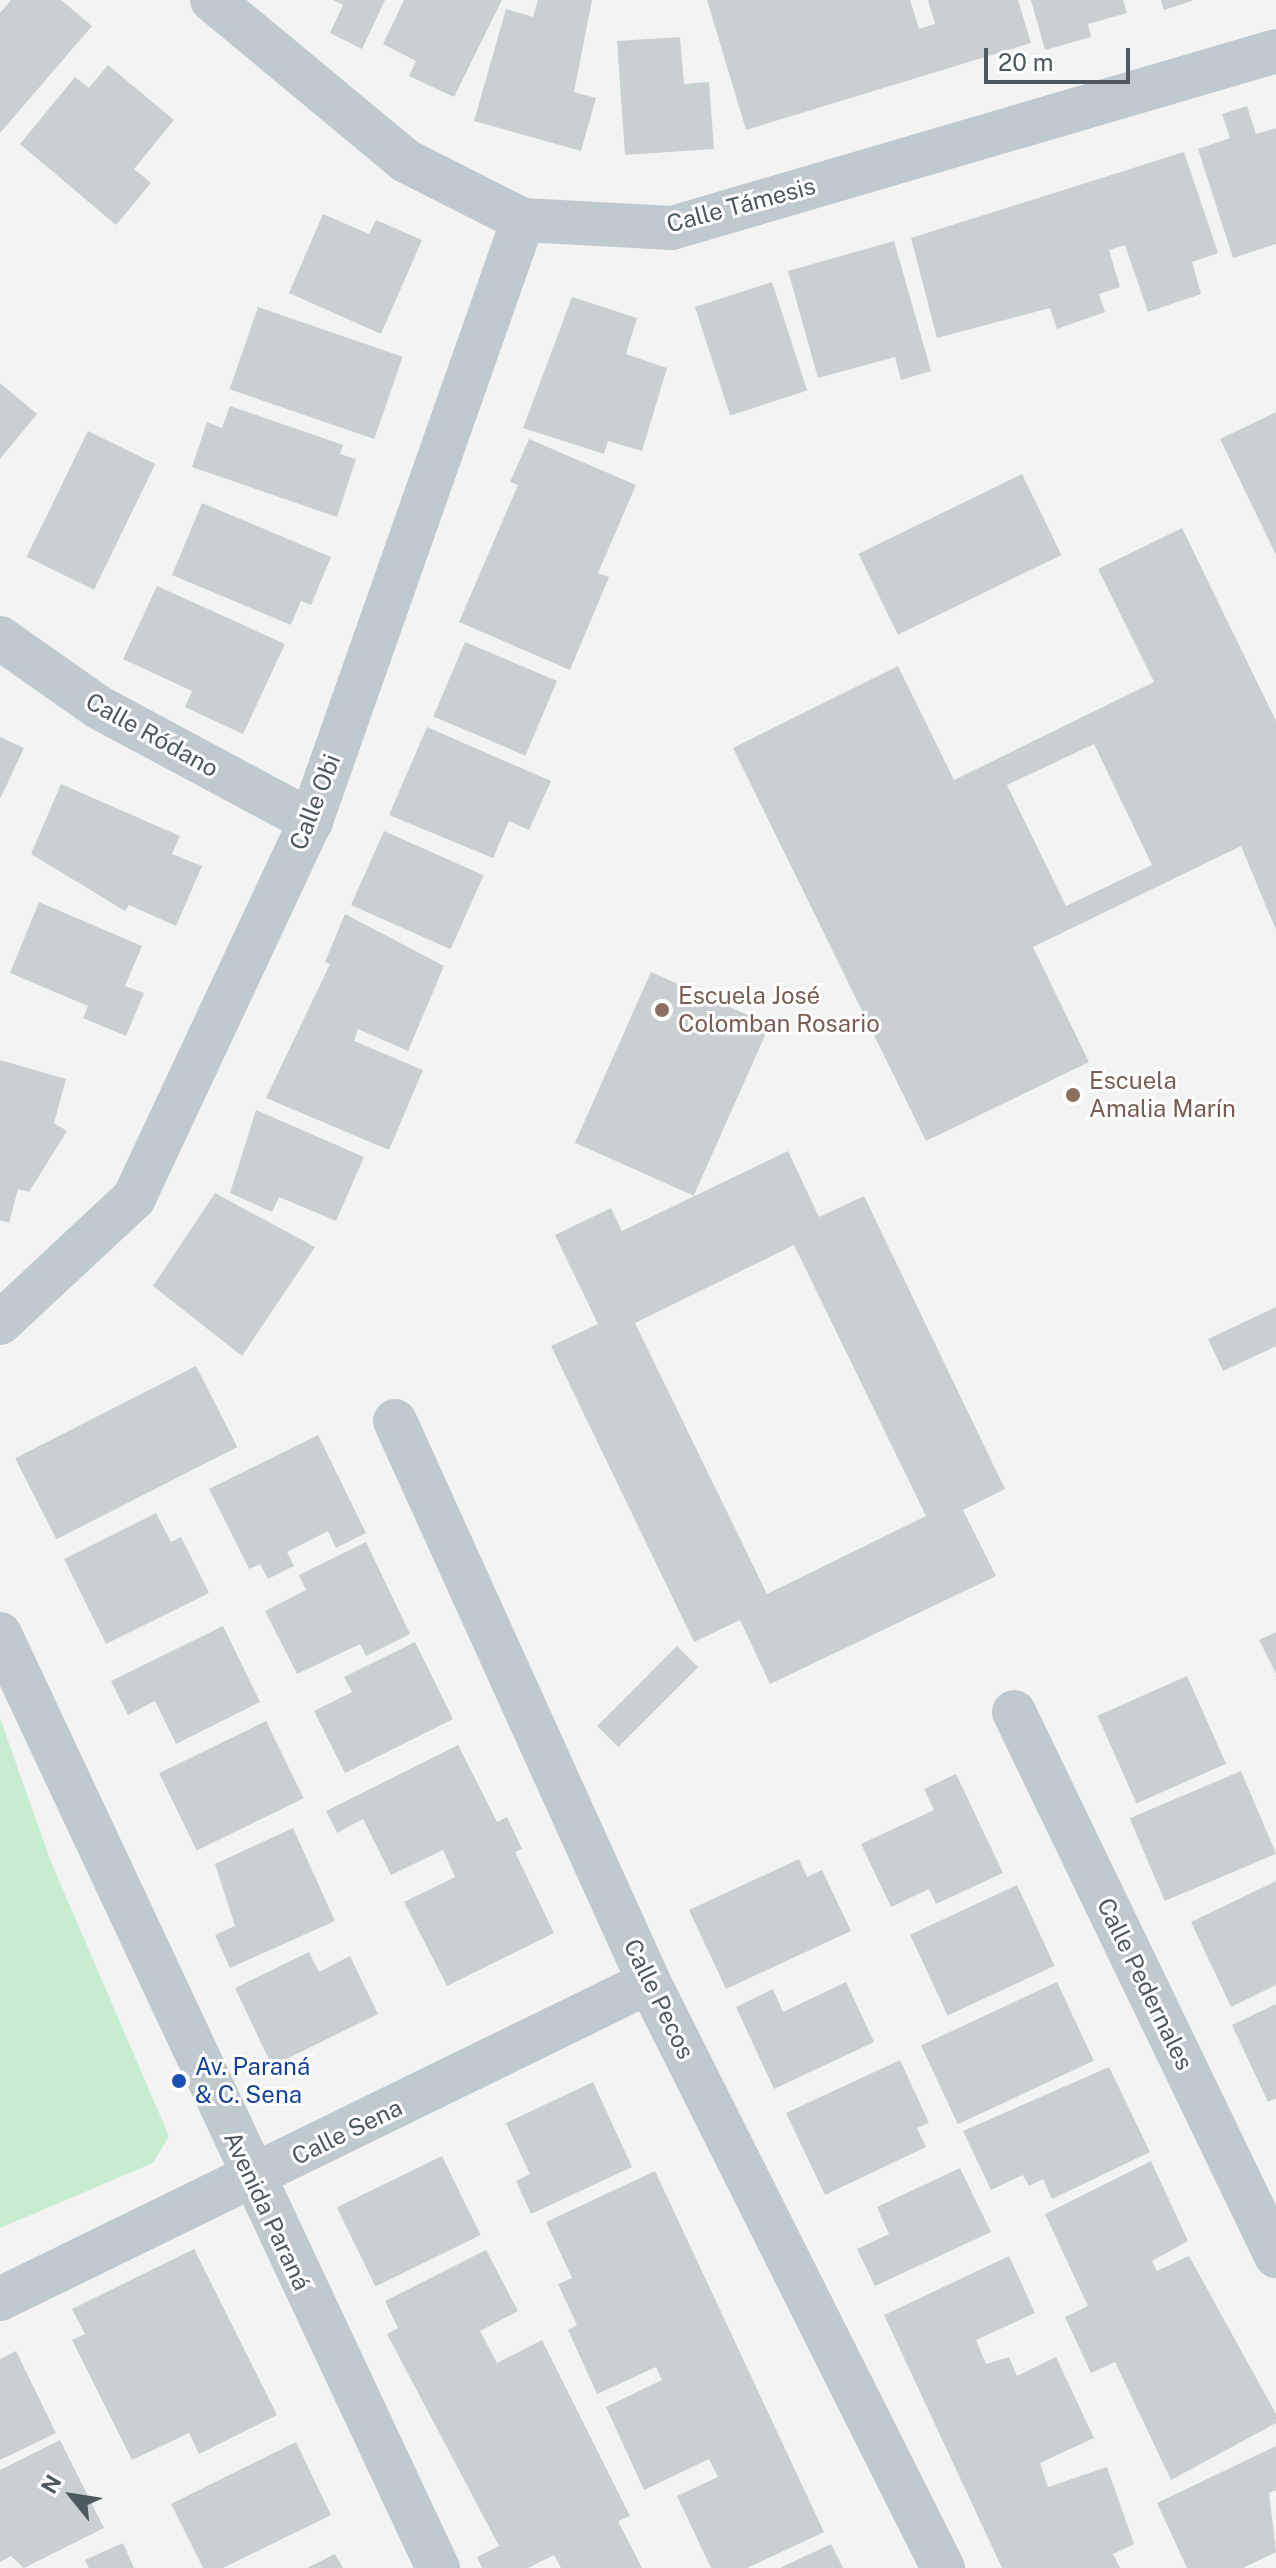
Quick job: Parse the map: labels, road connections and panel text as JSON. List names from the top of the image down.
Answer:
{
  "streets": {
    "street": [
      "Calle Támesis",
      "Calle Ródano",
      "Calle Obi",
      "Calle Pedernales",
      "Calle Pecos",
      "Calle Sena",
      "Avenida Paraná"
    ]
  },
  "crossings": [
    ["Calle Támesis", "Calle Obi"],
    ["Calle Ródano", "Calle Obi"],
    ["Calle Pecos", "Calle Sena"],
    ["Calle Sena", "Avenida Paraná"]
  ],
  "places": ["Escuela José Colomban Rosario", "Escuela Amalia Marín", "Av. Paraná & C. Sena"],
  "scale_bar": "20 m",
  "north": "top left"
}
